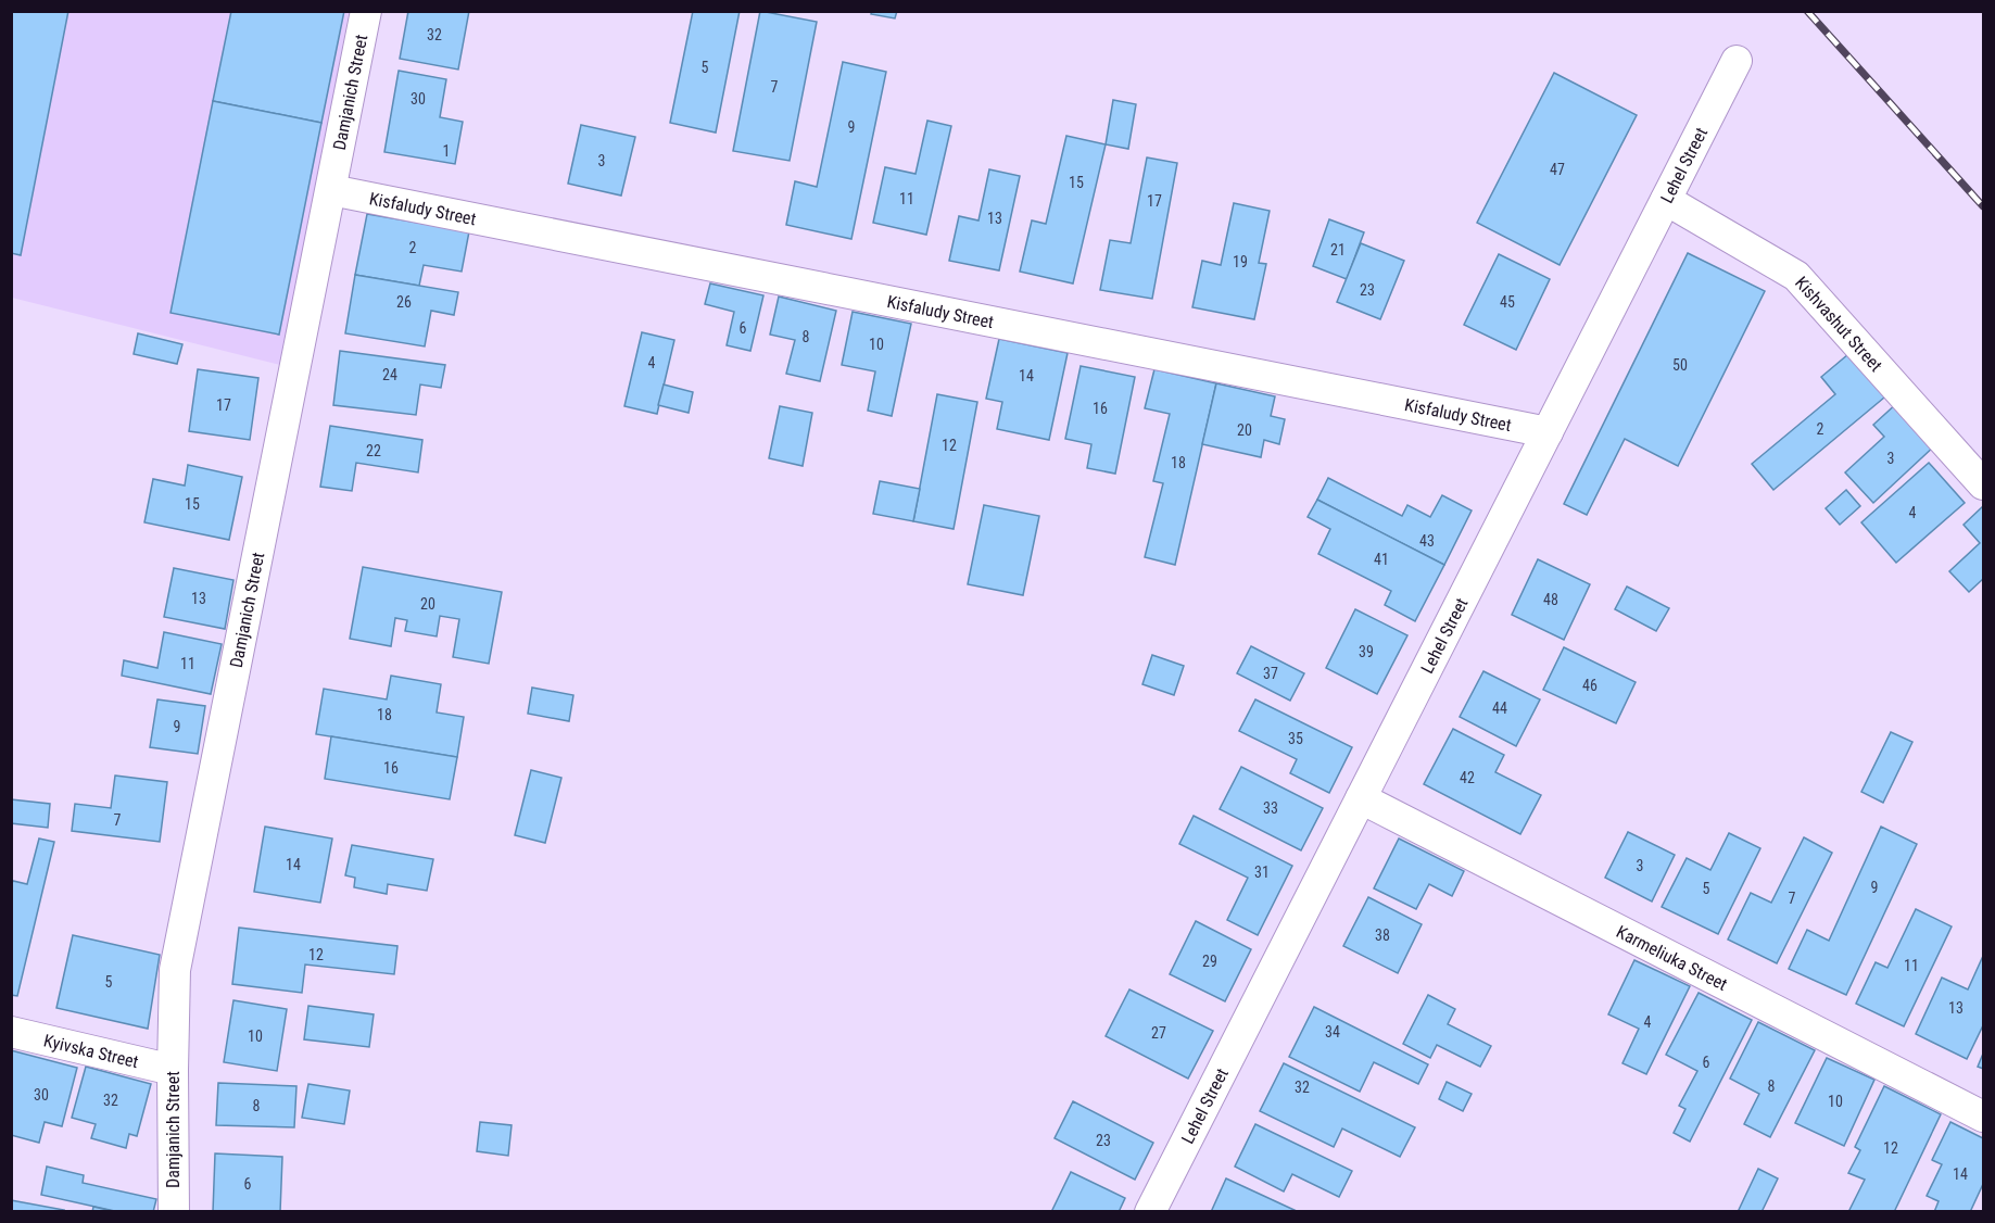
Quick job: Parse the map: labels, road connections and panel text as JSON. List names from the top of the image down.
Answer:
{
  "streets": {
    "street": [
      "Damjanich Street",
      "Lehel Street",
      "Kisfaludy Street",
      "Kishvashut Street",
      "Karmeliuka Street",
      "Kyivska Street"
    ]
  },
  "crossings": [
    ["Damjanich Street", "Kisfaludy Street"],
    ["Damjanich Street", "Kyivska Street"],
    ["Lehel Street", "Kisfaludy Street"],
    ["Lehel Street", "Kishvashut Street"],
    ["Lehel Street", "Karmeliuka Street"]
  ],
  "house_numbers": [
    "32",
    "5",
    "7",
    "30",
    "9",
    "1",
    "3",
    "47",
    "15",
    "11",
    "17",
    "13",
    "2",
    "21",
    "19",
    "23",
    "26",
    "45",
    "6",
    "8",
    "10",
    "4",
    "50",
    "24",
    "14",
    "17",
    "16",
    "2",
    "20",
    "12",
    "22",
    "3",
    "18",
    "15",
    "4",
    "43",
    "41",
    "13",
    "48",
    "20",
    "39",
    "11",
    "37",
    "46",
    "44",
    "18",
    "9",
    "35",
    "16",
    "42",
    "33",
    "7",
    "14",
    "3",
    "31",
    "9",
    "5",
    "7",
    "38",
    "12",
    "29",
    "11",
    "5",
    "13",
    "4",
    "34",
    "27",
    "10",
    "6",
    "8",
    "32",
    "30",
    "32",
    "10",
    "8",
    "23",
    "12",
    "14",
    "6"
  ]
}
